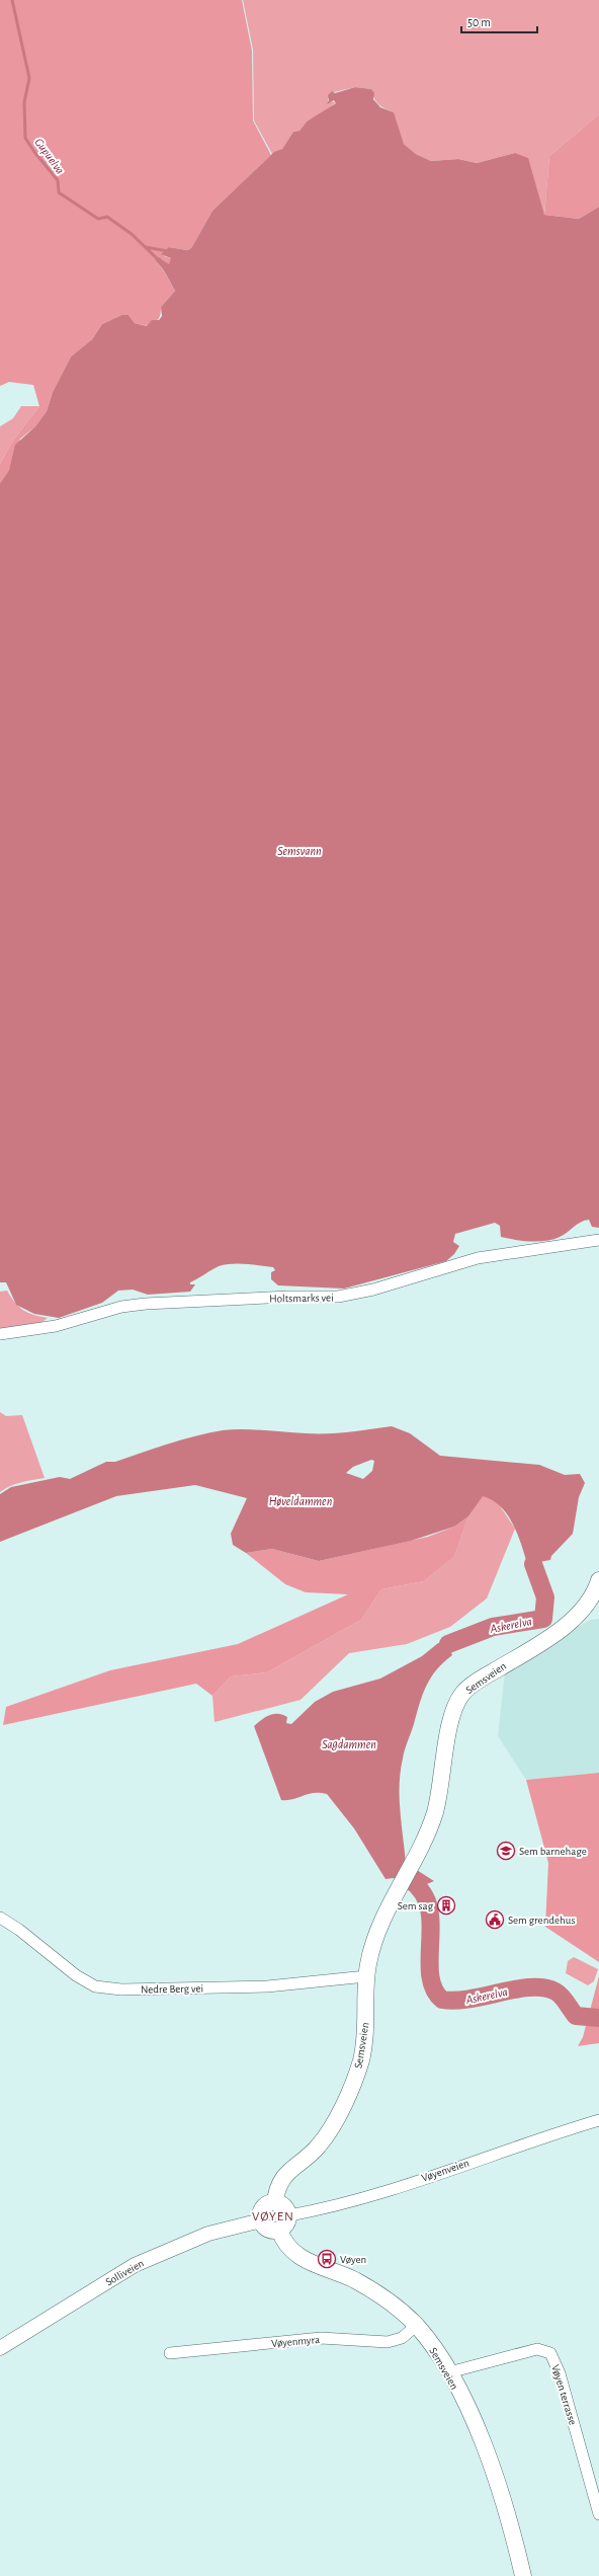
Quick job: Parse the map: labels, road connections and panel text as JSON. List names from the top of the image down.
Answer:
{
  "streets": {
    "main road": ["Semsveien"],
    "street": [
      "Holtsmarks vei",
      "Nedre Berg vei",
      "Vøyenveien",
      "Solliveien",
      "Vøyenmyra",
      "Vøyen terrasse"
    ]
  },
  "crossings": [
    ["Semsveien", "Nedre Berg vei"],
    ["Semsveien", "Vøyenveien"],
    ["Semsveien", "Solliveien"],
    ["Semsveien", "Vøyenmyra"],
    ["Semsveien", "Vøyen terrasse"],
    ["Vøyenveien", "Solliveien"]
  ],
  "districts": ["VØYEN"],
  "water": [
    "Gupuelva",
    "Semsvann",
    "Høveldammen",
    "Askerelva",
    "Sagdammen"
  ],
  "places": {
    "school or university": ["Sem barnehage"],
    "building": ["Sem sag"],
    "public building": ["Sem grendehus"],
    "bus stop": ["Vøyen"]
  },
  "scale_bar": "50 m"
}
